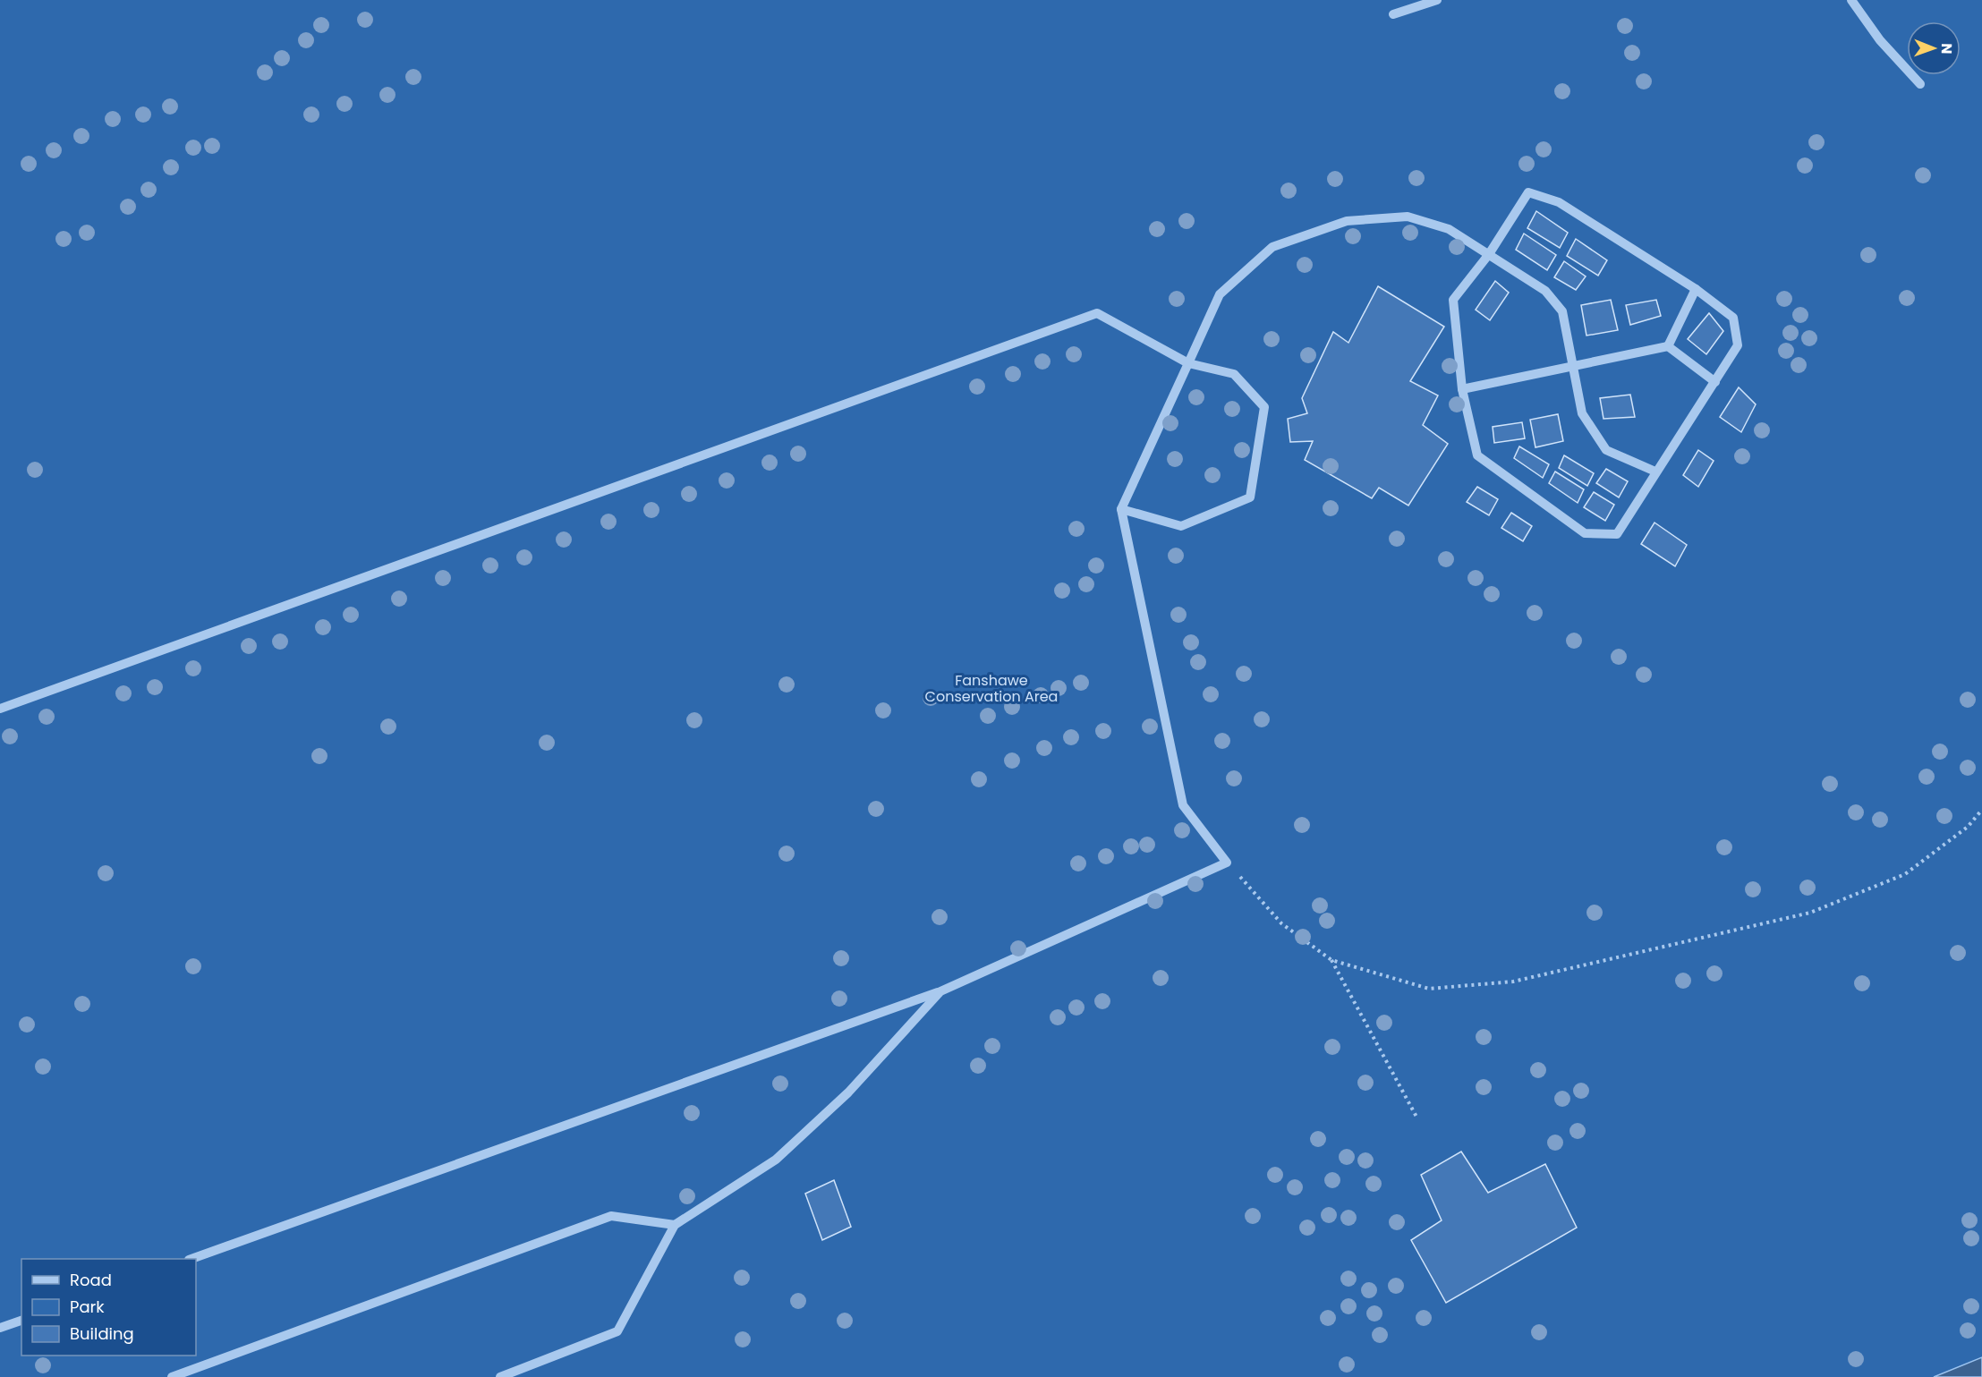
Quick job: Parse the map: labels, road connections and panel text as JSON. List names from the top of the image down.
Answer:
{
  "parks": ["Fanshawe Conservation Area"],
  "legend": ["Road", "Park", "Building"],
  "north": "right"
}
